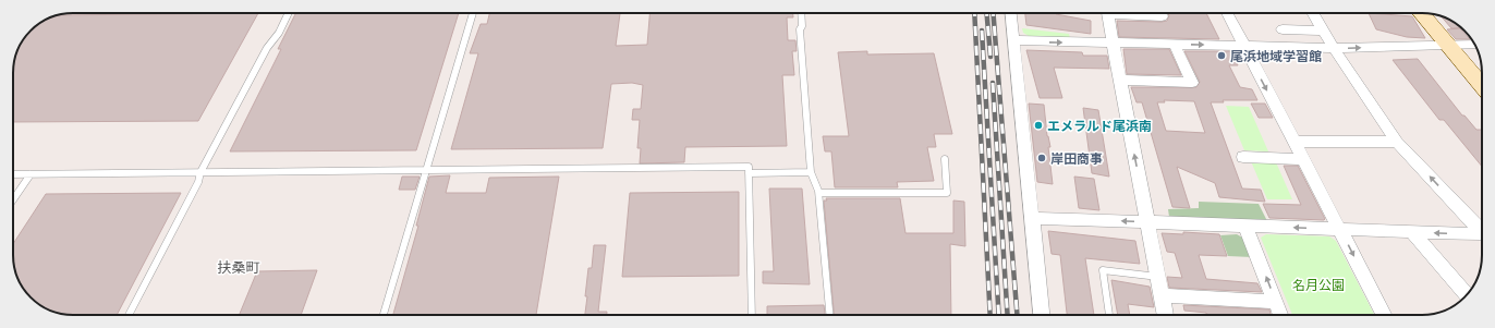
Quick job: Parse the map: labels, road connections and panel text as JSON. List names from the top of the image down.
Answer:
{
  "districts": ["扶桑町"],
  "parks": ["名月公園"],
  "places": ["尾浜地域学習館", "エメラルド尾浜南", "岸田商事"]
}
